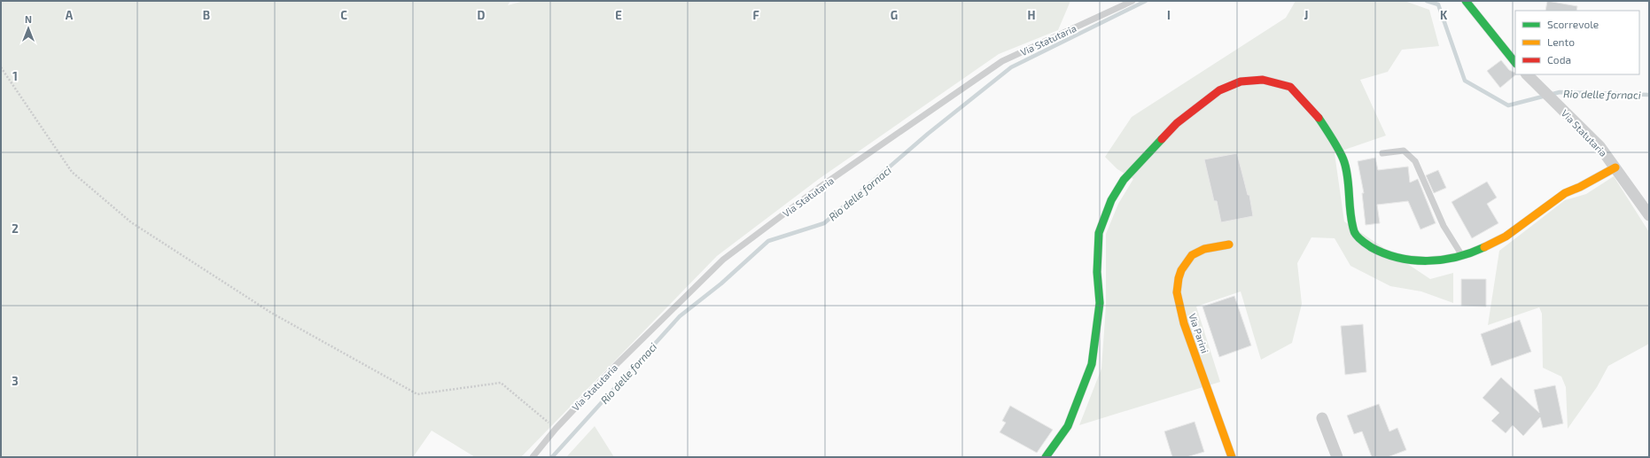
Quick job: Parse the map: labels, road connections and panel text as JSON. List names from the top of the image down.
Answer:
{
  "streets": {
    "street": ["Via Statutaria", "Via Parini"]
  },
  "water": ["Rio delle fornaci"],
  "legend": ["Scorrevole", "Lento", "Coda"],
  "north": "top",
  "grid": {
    "columns": [
      "A",
      "B",
      "C",
      "D",
      "E",
      "F",
      "G",
      "H",
      "I",
      "J",
      "K"
    ],
    "rows": ["1", "2", "3"]
  }
}
